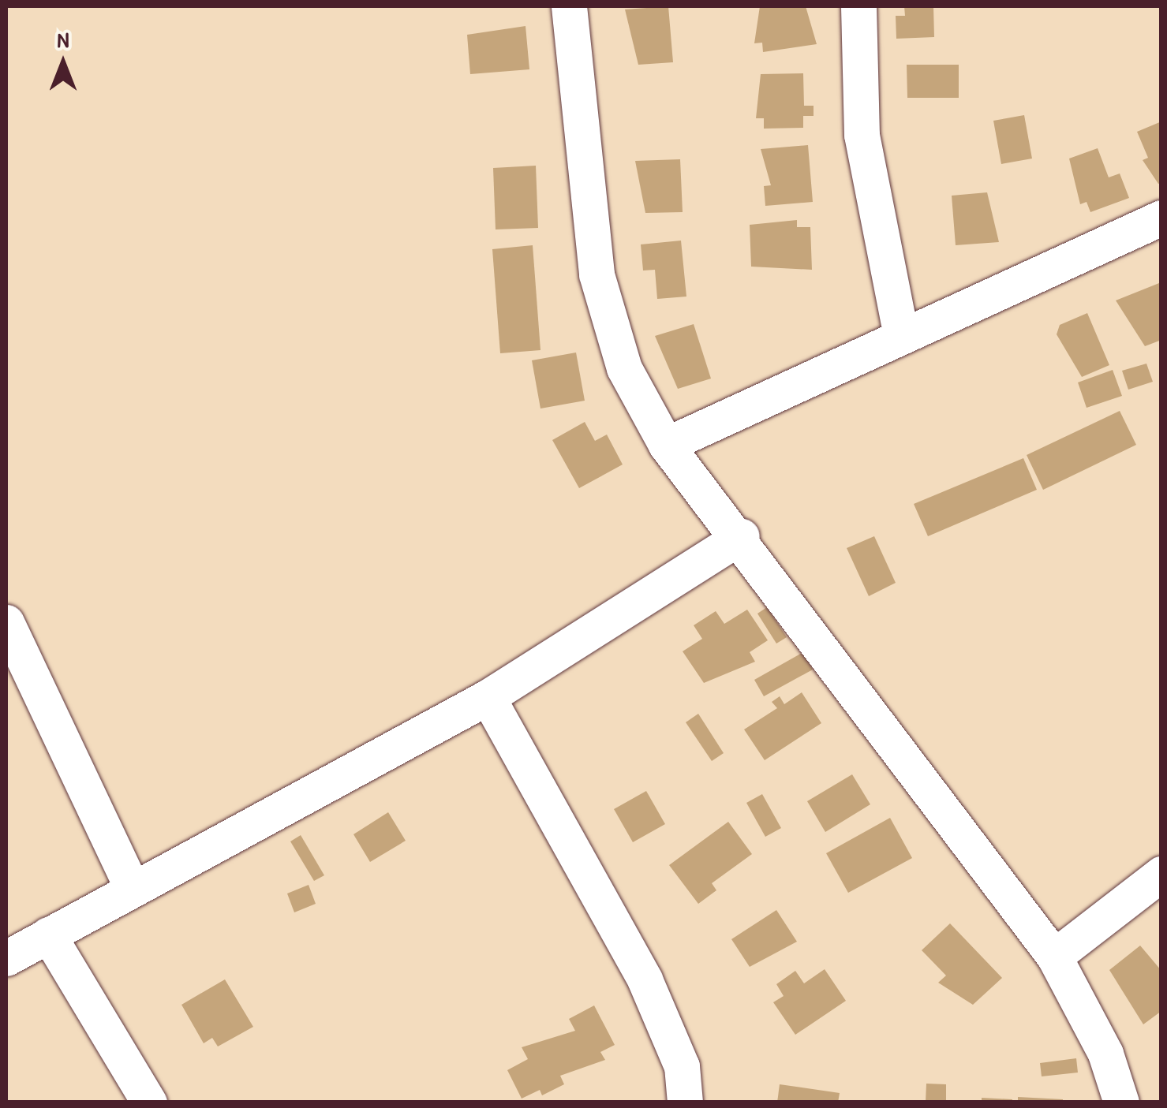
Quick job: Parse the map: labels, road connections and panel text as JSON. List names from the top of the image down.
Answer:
{
  "north": "top"
}
